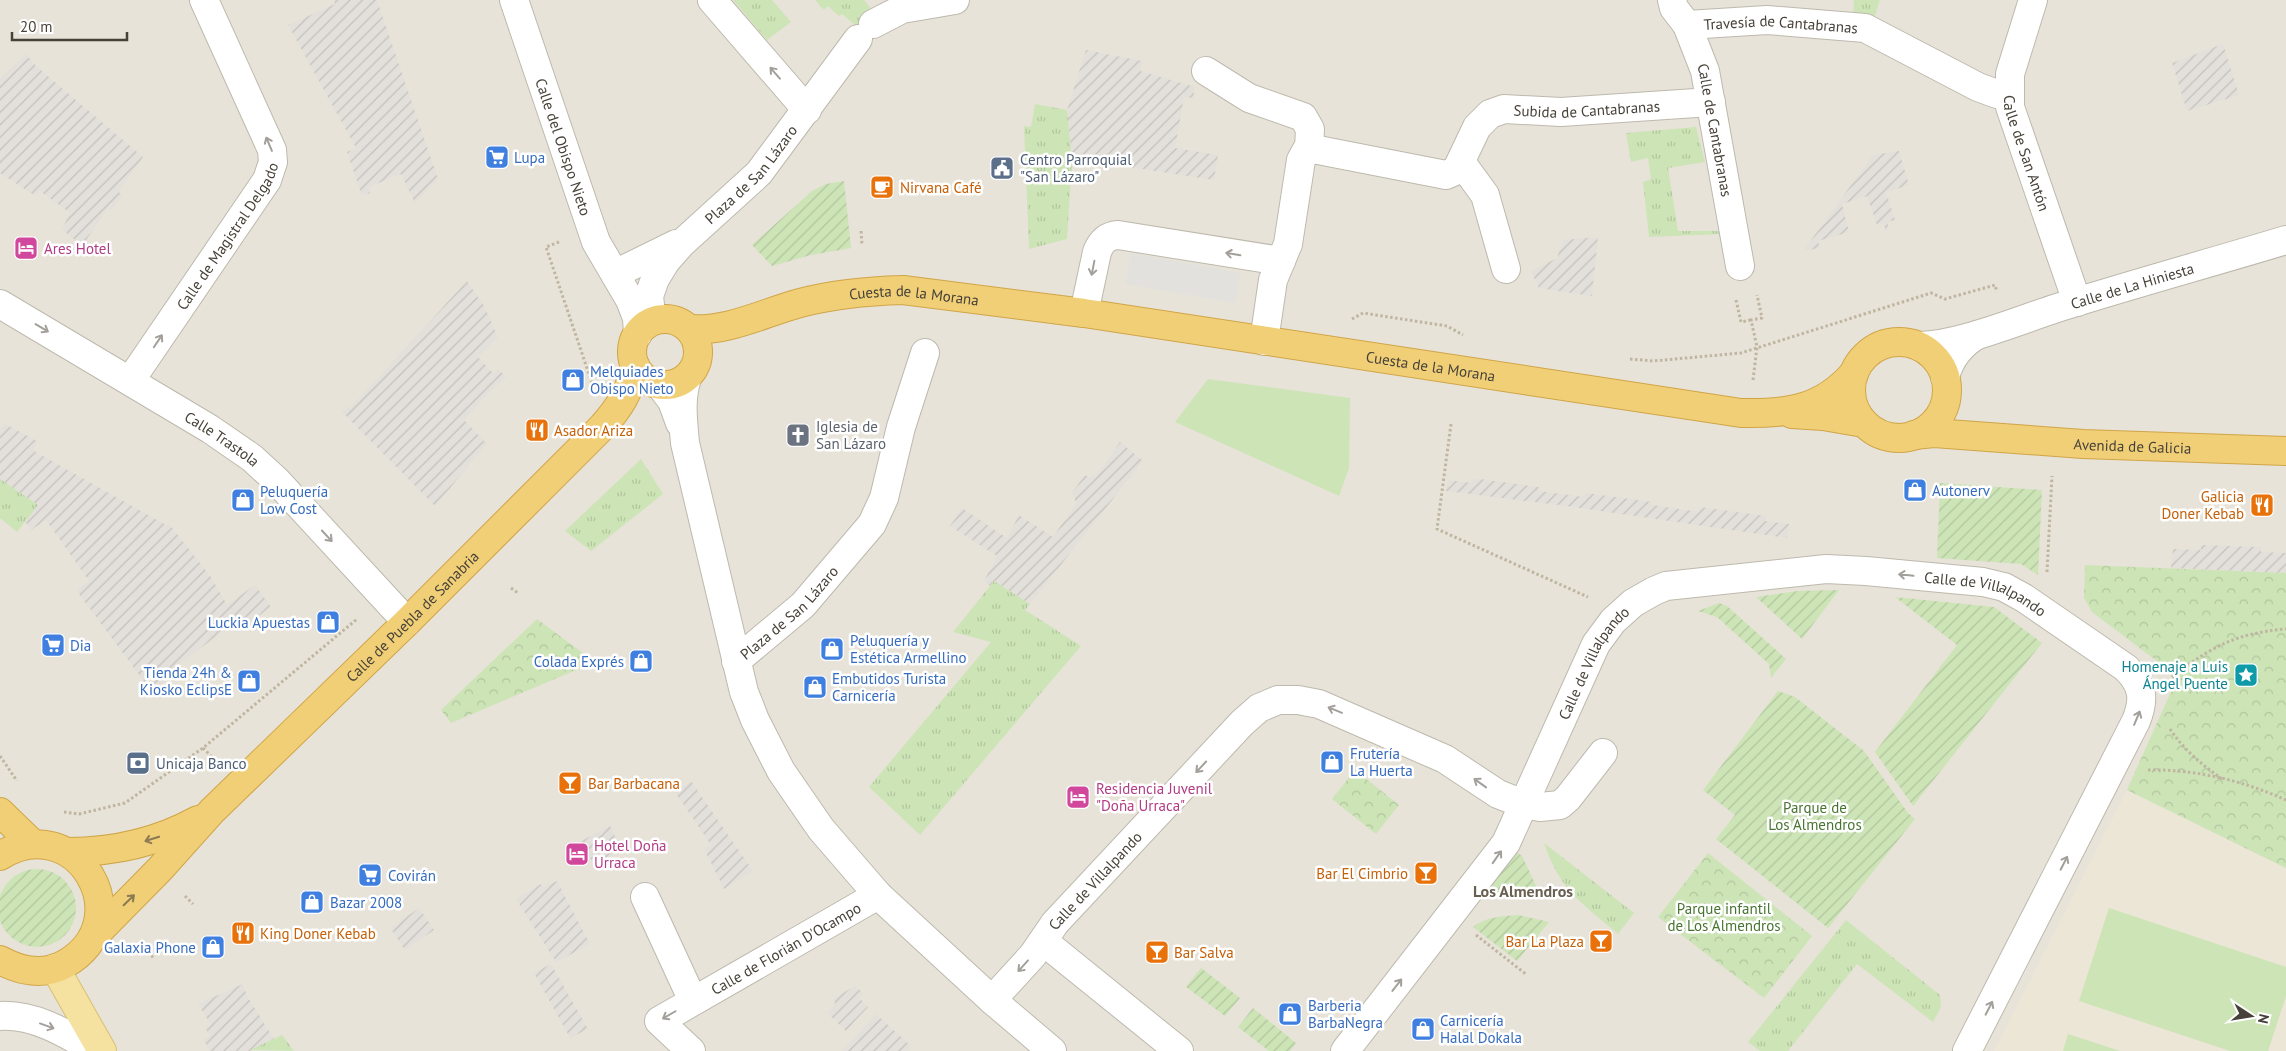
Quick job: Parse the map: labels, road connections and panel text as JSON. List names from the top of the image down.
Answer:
{
  "streets": {
    "highway": ["Cuesta de la Morana", "Avenida de Galicia", "Calle de Puebla de Sanabria"],
    "street": [
      "Travesía de Cantabranas",
      "Subida de Cantabranas",
      "Calle de Cantabranas",
      "Calle del Obispo Nieto",
      "Calle de San Antón",
      "Plaza de San Lázaro",
      "Calle de Magistral Delgado",
      "Calle de La Hiniesta",
      "Calle Trastola",
      "Calle de Villalpando",
      "Calle de Florián D'Ocampo"
    ]
  },
  "crossings": [
    ["Travesía de Cantabranas", "Calle de Cantabranas"],
    ["Travesía de Cantabranas", "Calle de San Antón"],
    ["Subida de Cantabranas", "Calle de Cantabranas"],
    ["Calle del Obispo Nieto", "Plaza de San Lázaro"],
    ["Calle del Obispo Nieto", "Cuesta de la Morana"],
    ["Calle del Obispo Nieto", "Calle de Puebla de Sanabria"],
    ["Calle de San Antón", "Calle de La Hiniesta"],
    ["Plaza de San Lázaro", "Cuesta de la Morana"],
    ["Plaza de San Lázaro", "Calle de Puebla de Sanabria"],
    ["Calle de Magistral Delgado", "Calle Trastola"],
    ["Calle de La Hiniesta", "Cuesta de la Morana"],
    ["Calle de La Hiniesta", "Avenida de Galicia"],
    ["Cuesta de la Morana", "Avenida de Galicia"],
    ["Cuesta de la Morana", "Calle de Puebla de Sanabria"],
    ["Calle Trastola", "Calle de Puebla de Sanabria"]
  ],
  "one_way": ["Calle de Magistral Delgado", "Calle Trastola"],
  "districts": ["Los Almendros"],
  "parks": ["Parque de Los Almendros", "Parque infantil de Los Almendros"],
  "places": {
    "supermarket": ["Lupa", "Dia", "Covirán"],
    "public building": ["Centro Parroquial \"San Lázaro\""],
    "cafe": ["Nirvana Café"],
    "hotel": ["Ares Hotel", "Residencia Juvenil \"Doña Urraca\"", "Hotel Doña Urraca"],
    "shop": [
      "Melquiades Obispo Nieto",
      "Autonerv",
      "Peluquería Low Cost",
      "Luckia Apuestas",
      "Peluquería y Estética Armellino",
      "Colada Exprés",
      "Tienda 24h & Kiosko EclipsE",
      "Embutidos Turista Carnicería",
      "Frutería La Huerta",
      "Bazar 2008",
      "Galaxia Phone",
      "Barberia BarbaNegra",
      "Carnicería Halal Dokala"
    ],
    "restaurant": ["Asador Ariza", "Galicia Doner Kebab", "King Doner Kebab"],
    "church": ["Iglesia de San Lázaro"],
    "place": ["Homenaje a Luis Ángel Puente"],
    "bank": ["Unicaja Banco"],
    "bar": [
      "Bar Barbacana",
      "Bar El Cimbrio",
      "Bar La Plaza",
      "Bar Salva"
    ]
  },
  "scale_bar": "20 m",
  "north": "right"
}
